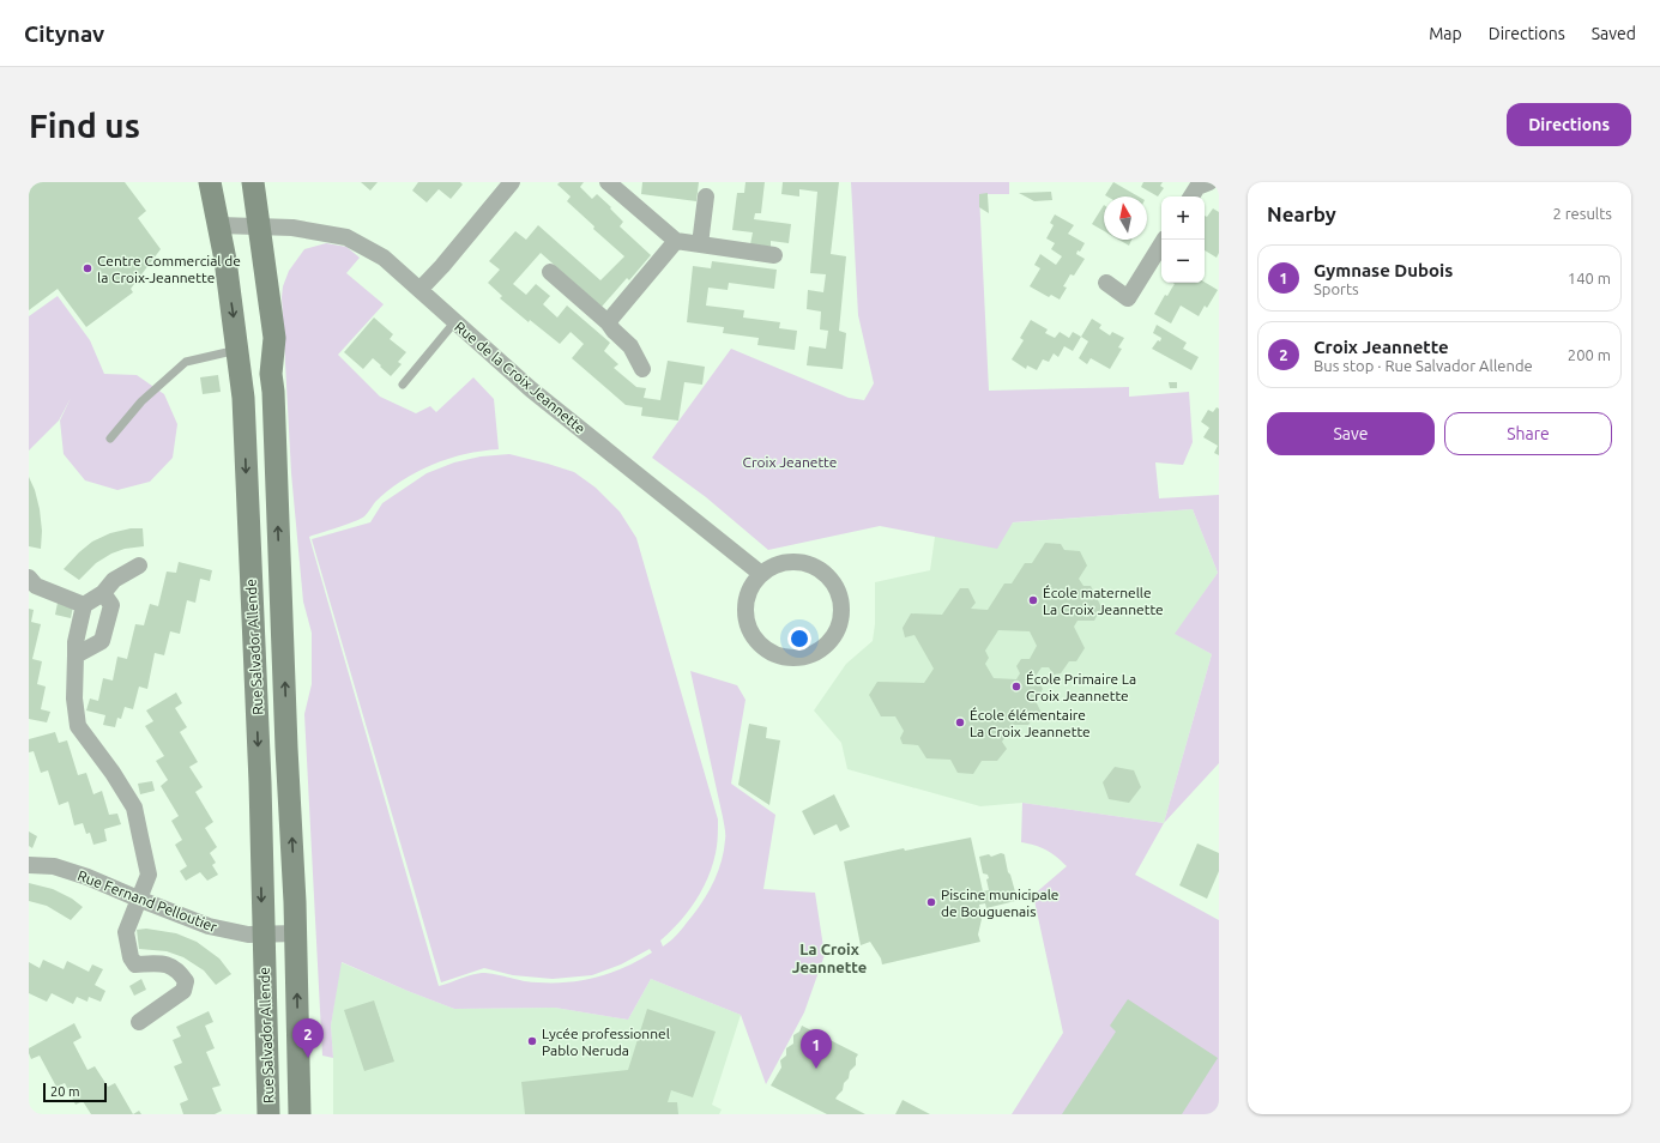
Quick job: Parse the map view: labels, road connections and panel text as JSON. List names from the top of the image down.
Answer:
{
  "streets": {
    "street": ["Rue de la Croix Jeannette", "Rue Salvador Allende", "Rue Fernand Pelloutier"]
  },
  "crossings": [
    ["Rue de la Croix Jeannette", "Rue Salvador Allende"],
    ["Rue Salvador Allende", "Rue Fernand Pelloutier"]
  ],
  "districts": ["La Croix Jeannette"],
  "parks": ["Croix Jeanette"],
  "places": [
    "Centre Commercial de la Croix-Jeannette",
    "École maternelle La Croix Jeannette",
    "École Primaire La Croix Jeannette",
    "École élémentaire La Croix Jeannette",
    "Piscine municipale de Bouguenais",
    "Lycée professionnel Pablo Neruda"
  ],
  "scale_bar": "20 m",
  "north": "top",
  "page": {
    "header": "Citynav",
    "nav": ["Map", "Directions", "Saved"],
    "buttons": [
      "Directions",
      ["Save", "Share"]
    ],
    "title": "Find us",
    "heading": ["Nearby", "2 results"],
    "map_buttons": ["+", "−"],
    "list": [
      {
        "mark": "1",
        "name": "Gymnase Dubois",
        "note": "Sports",
        "value": "140 m"
      },
      {
        "mark": "2",
        "name": "Croix Jeannette",
        "note": "Bus stop · Rue Salvador Allende",
        "value": "200 m"
      }
    ],
    "pins": ["2", "1"],
    "scale": "20 m"
  }
}
